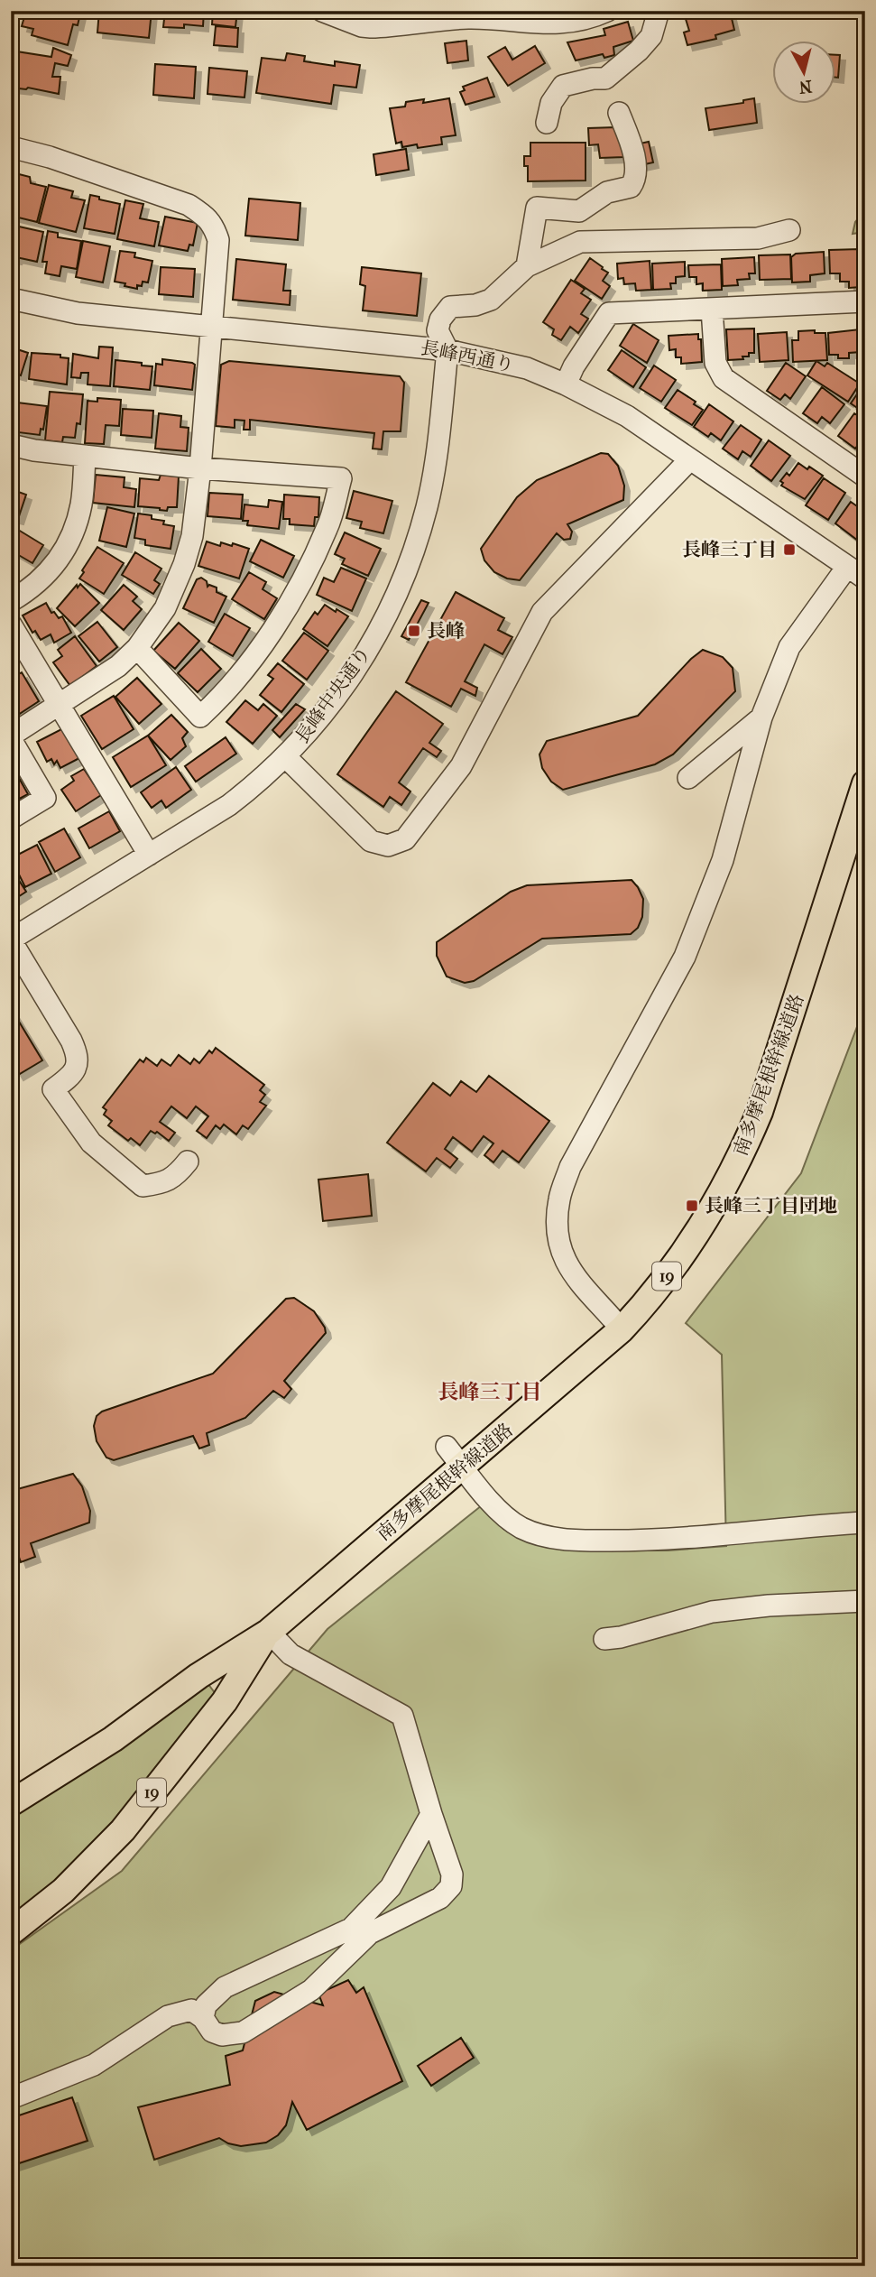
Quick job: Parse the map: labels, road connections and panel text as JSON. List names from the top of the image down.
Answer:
{
  "streets": {
    "main road": ["南多摩尾根幹線道路", "19"],
    "street": ["長峰西通り", "長峰中央通り"]
  },
  "crossings": [
    ["長峰西通り", "長峰中央通り"]
  ],
  "districts": ["長峰三丁目"],
  "places": {
    "transit": ["長峰三丁目", "長峰", "長峰三丁目団地"]
  },
  "north": "bottom"
}
